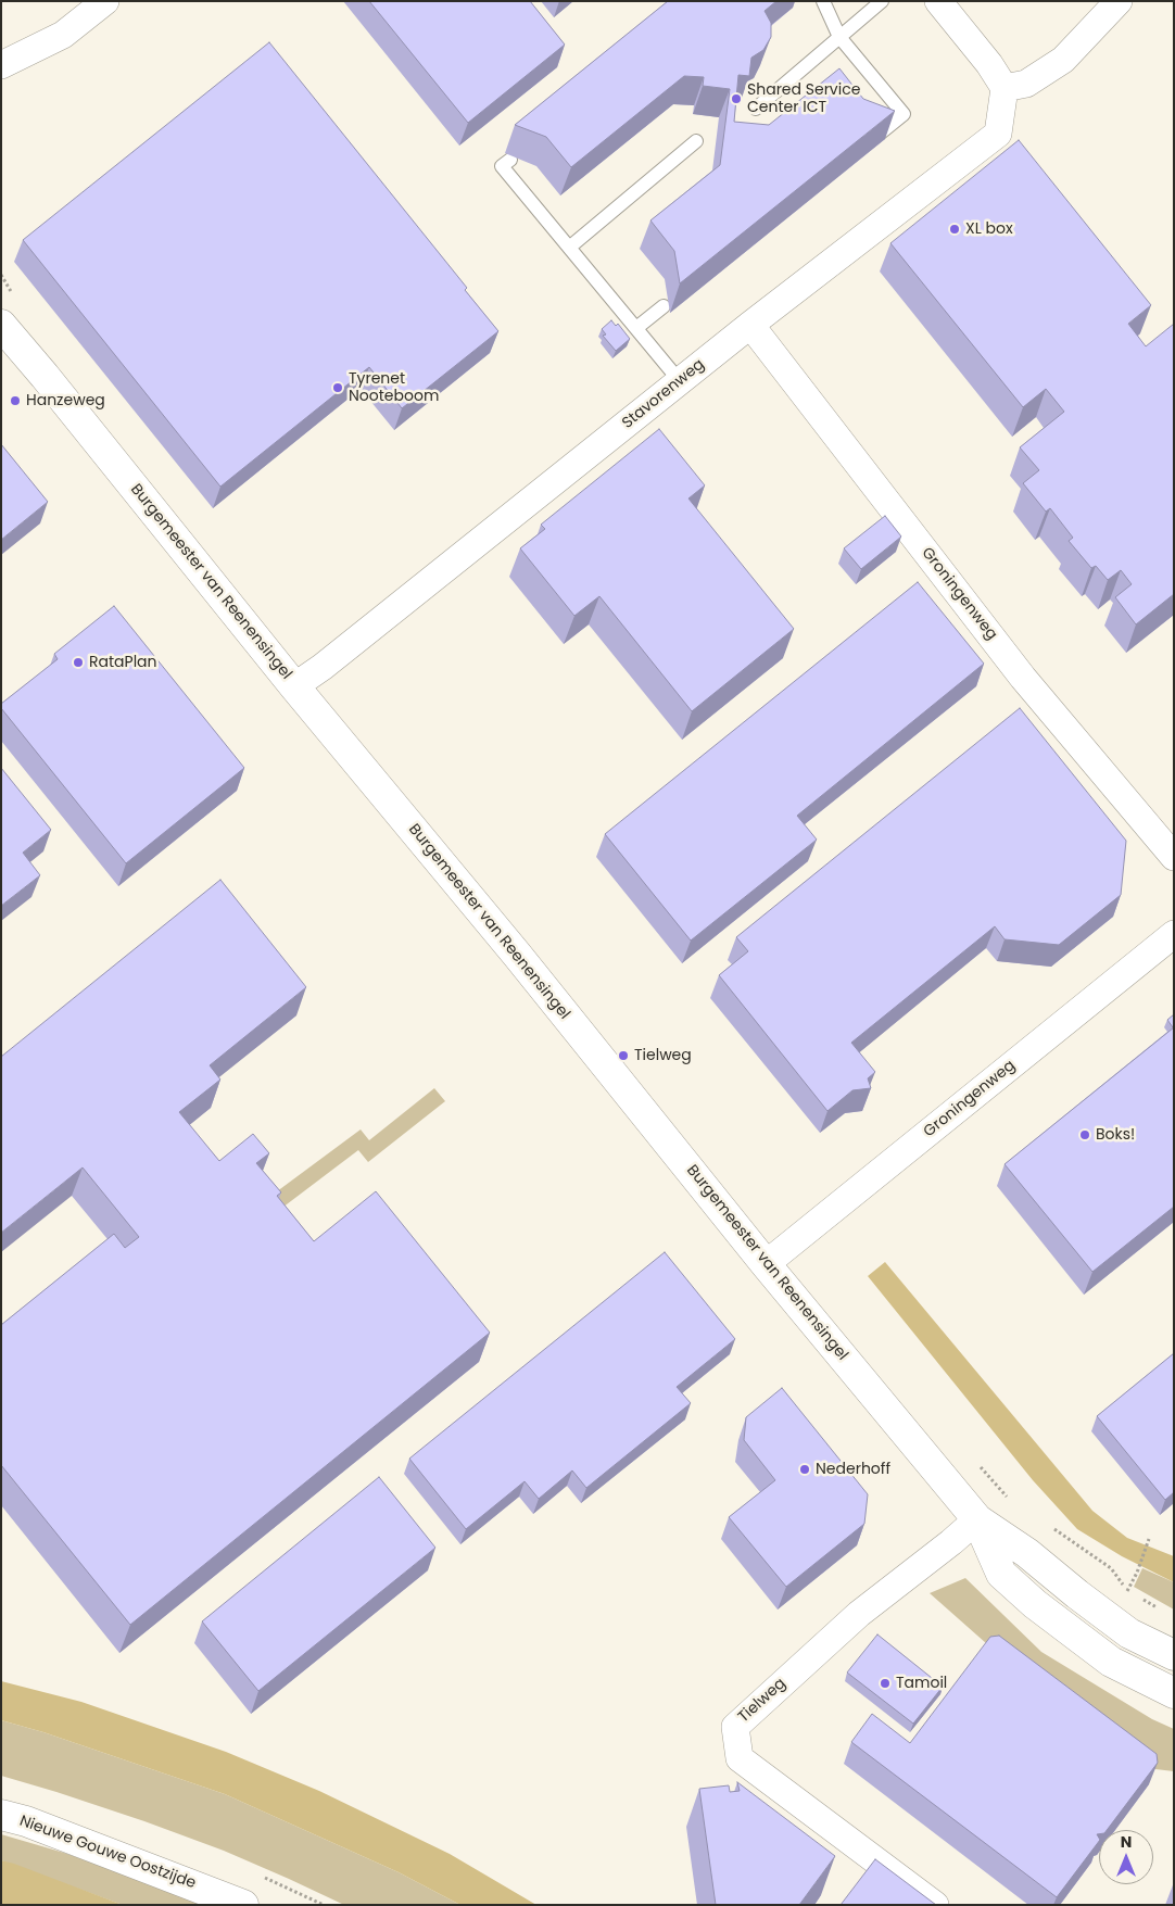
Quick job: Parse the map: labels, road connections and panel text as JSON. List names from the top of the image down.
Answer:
{
  "streets": {
    "street": [
      "Stavorenweg",
      "Burgemeester van Reenensingel",
      "Groningenweg",
      "Tielweg",
      "Nieuwe Gouwe Oostzijde"
    ]
  },
  "crossings": [
    ["Stavorenweg", "Burgemeester van Reenensingel"],
    ["Stavorenweg", "Groningenweg"],
    ["Burgemeester van Reenensingel", "Groningenweg"],
    ["Burgemeester van Reenensingel", "Tielweg"]
  ],
  "places": [
    "Shared Service Center ICT",
    "XL box",
    "Tyrenet Nooteboom",
    "Hanzeweg",
    "RataPlan",
    "Tielweg",
    "Boks!",
    "Nederhoff",
    "Tamoil"
  ],
  "north": "top"
}
